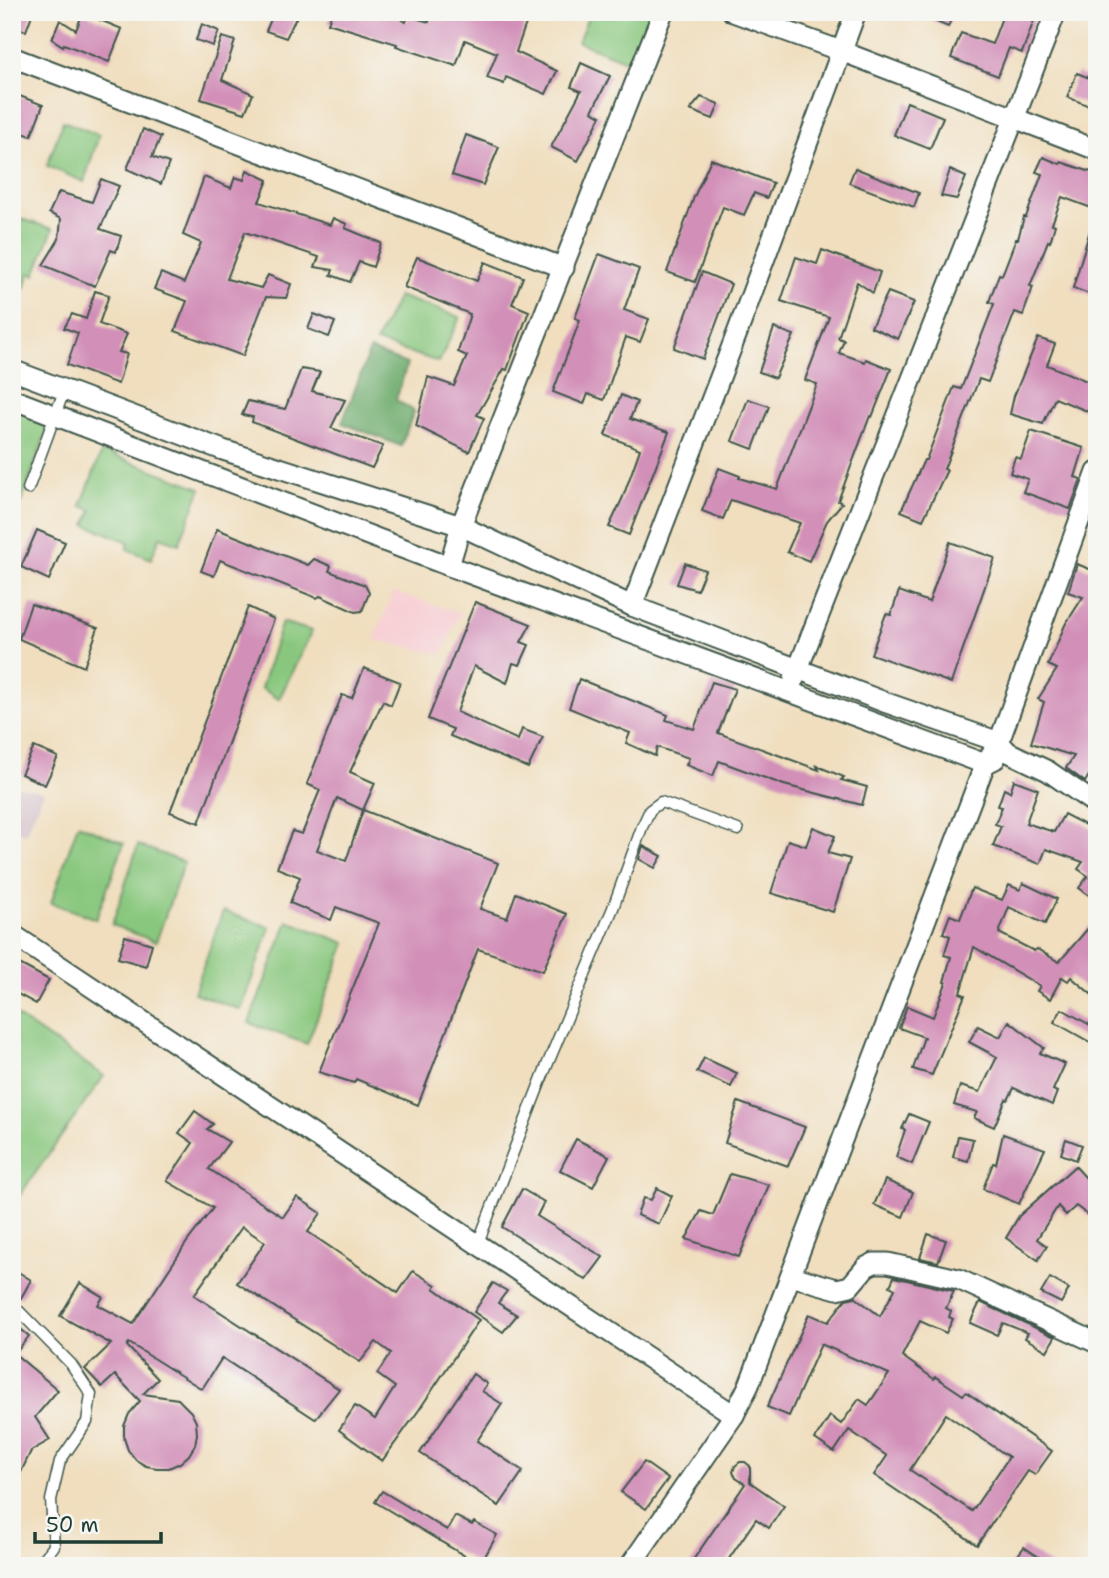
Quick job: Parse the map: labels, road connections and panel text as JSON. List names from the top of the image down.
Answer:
{
  "scale_bar": "50 m"
}
